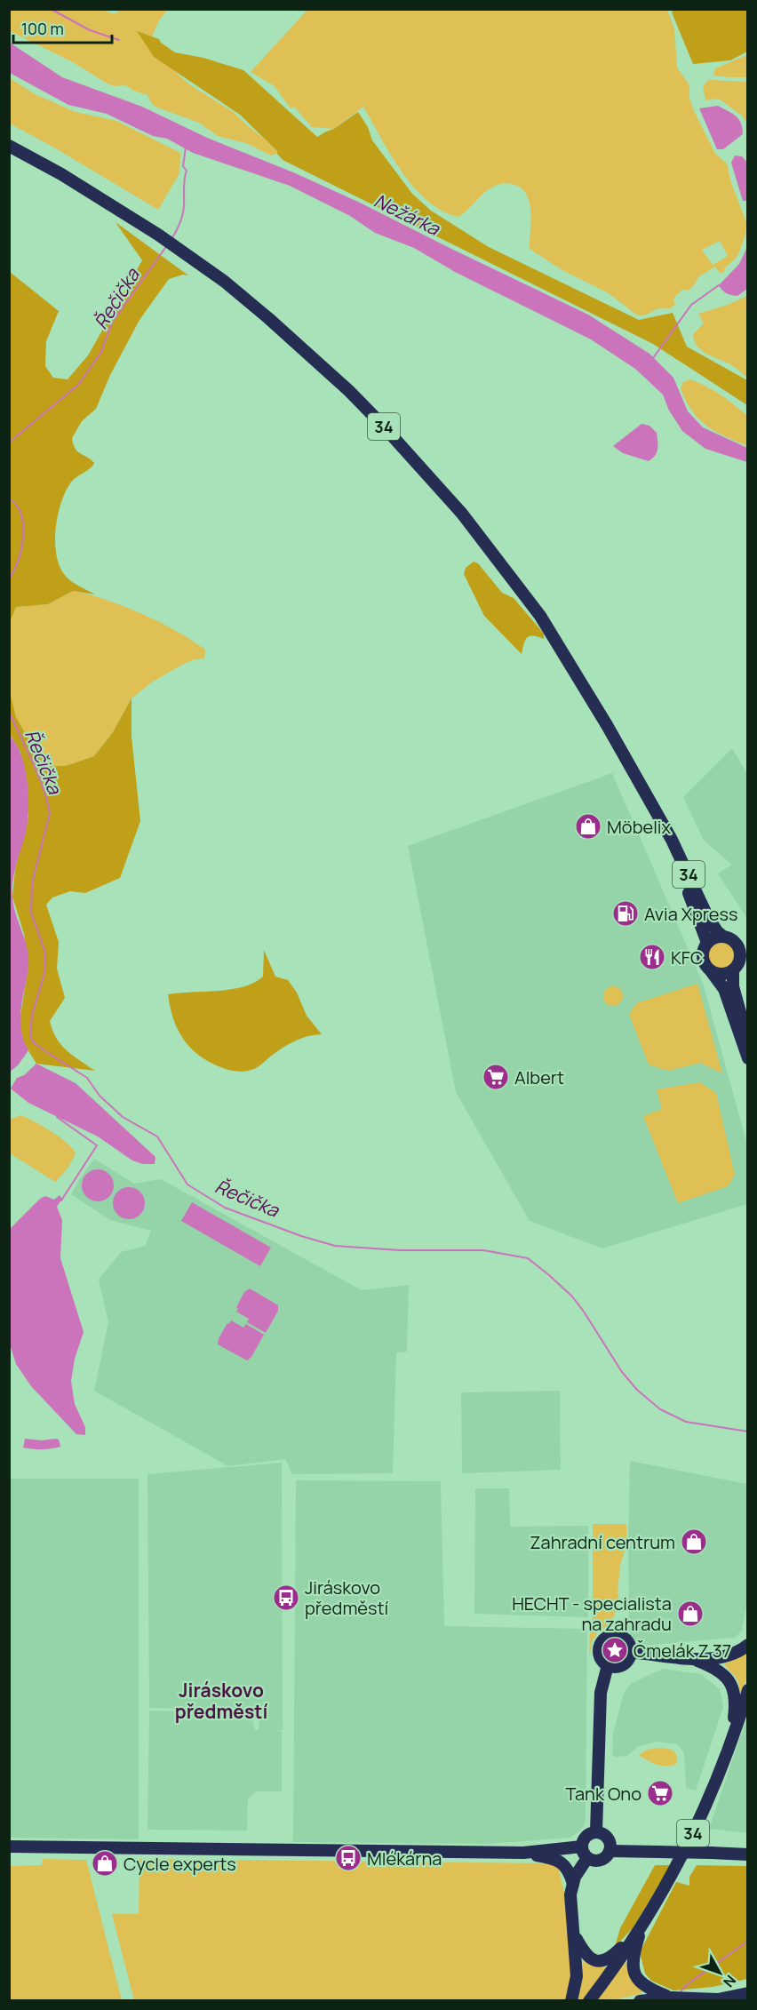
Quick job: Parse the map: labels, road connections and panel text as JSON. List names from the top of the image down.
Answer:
{
  "streets": {
    "main road": ["34"]
  },
  "districts": ["Jiráskovo předměstí"],
  "water": ["Nežárka", "Řečička"],
  "places": {
    "shop": [
      "Möbelix",
      "Zahradní centrum",
      "HECHT - specialista na zahradu",
      "Cycle experts"
    ],
    "fuel station": ["Avia Xpress"],
    "restaurant": ["KFC"],
    "supermarket": ["Albert", "Tank Ono"],
    "bus stop": ["Jiráskovo předměstí", "Mlékárna"],
    "place": ["Čmelák Z 37"]
  },
  "scale_bar": "100 m",
  "north": "bottom right"
}
